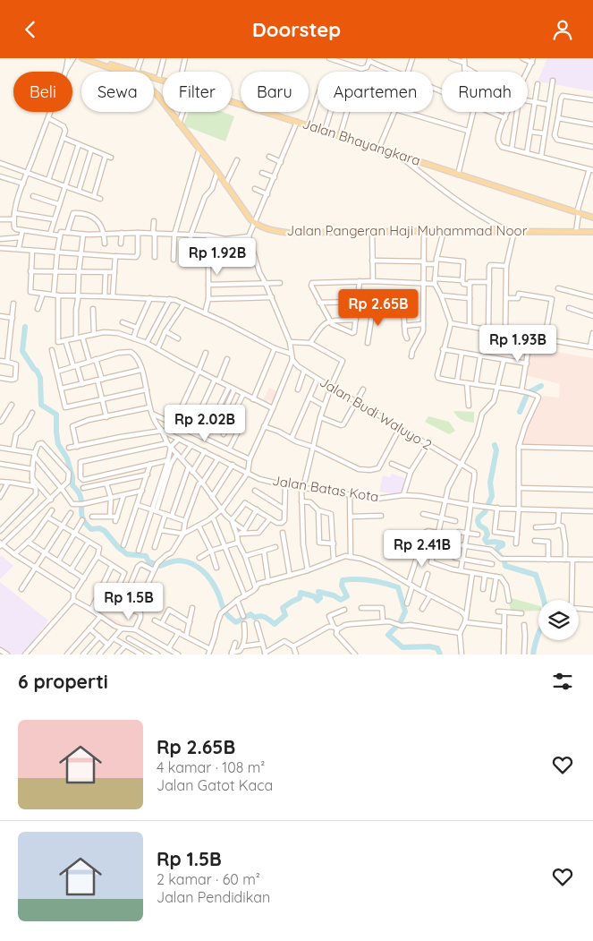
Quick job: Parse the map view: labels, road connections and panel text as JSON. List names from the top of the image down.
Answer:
{
  "streets": {
    "main road": ["Jalan Bhayangkara", "Jalan Pangeran Haji Muhammad Noor"],
    "street": ["Jalan Budi Waluyo 2", "Jalan Batas Kota"]
  },
  "crossings": [
    ["Jalan Budi Waluyo 2", "Jalan Batas Kota"]
  ],
  "page": {
    "header": "Doorstep",
    "chip": [
      "Beli",
      "Sewa",
      "Filter",
      "Baru",
      "Apartemen",
      "Rumah"
    ],
    "price": [
      "Rp 1.92B",
      "Rp 2.65B",
      "Rp 1.93B",
      "Rp 2.02B",
      "Rp 2.41B",
      "Rp 1.5B"
    ],
    "heading": "6 properti",
    "list": [
      {
        "name": "Rp 2.65B",
        "note": "4 kamar · 108 m² · Jalan Gatot Kaca"
      },
      {
        "name": "Rp 1.5B",
        "note": "2 kamar · 60 m² · Jalan Pendidikan"
      }
    ]
  }
}
